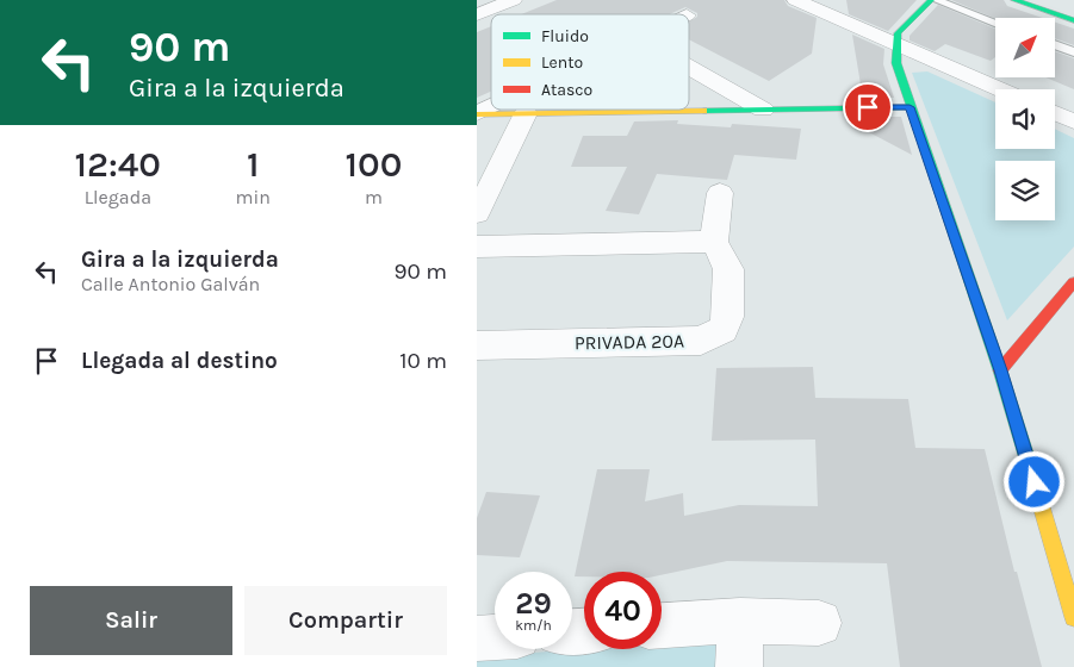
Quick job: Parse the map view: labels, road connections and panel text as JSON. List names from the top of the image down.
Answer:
{
  "streets": {
    "street": ["PRIVADA 20A"]
  },
  "legend": ["Fluido", "Lento", "Atasco"],
  "north": "top right",
  "page": {
    "turn": ["90 m", "Gira a la izquierda"],
    "eta": [
      "12:40",
      "Llegada",
      "1",
      "min",
      "100",
      "m"
    ],
    "list": [
      {
        "name": "Gira a la izquierda",
        "note": "Calle Antonio Galván",
        "value": "90 m"
      },
      {
        "name": "Llegada al destino",
        "value": "10 m"
      }
    ],
    "speed": "29 km/h",
    "limit": "40",
    "buttons": ["Salir", "Compartir"]
  }
}
